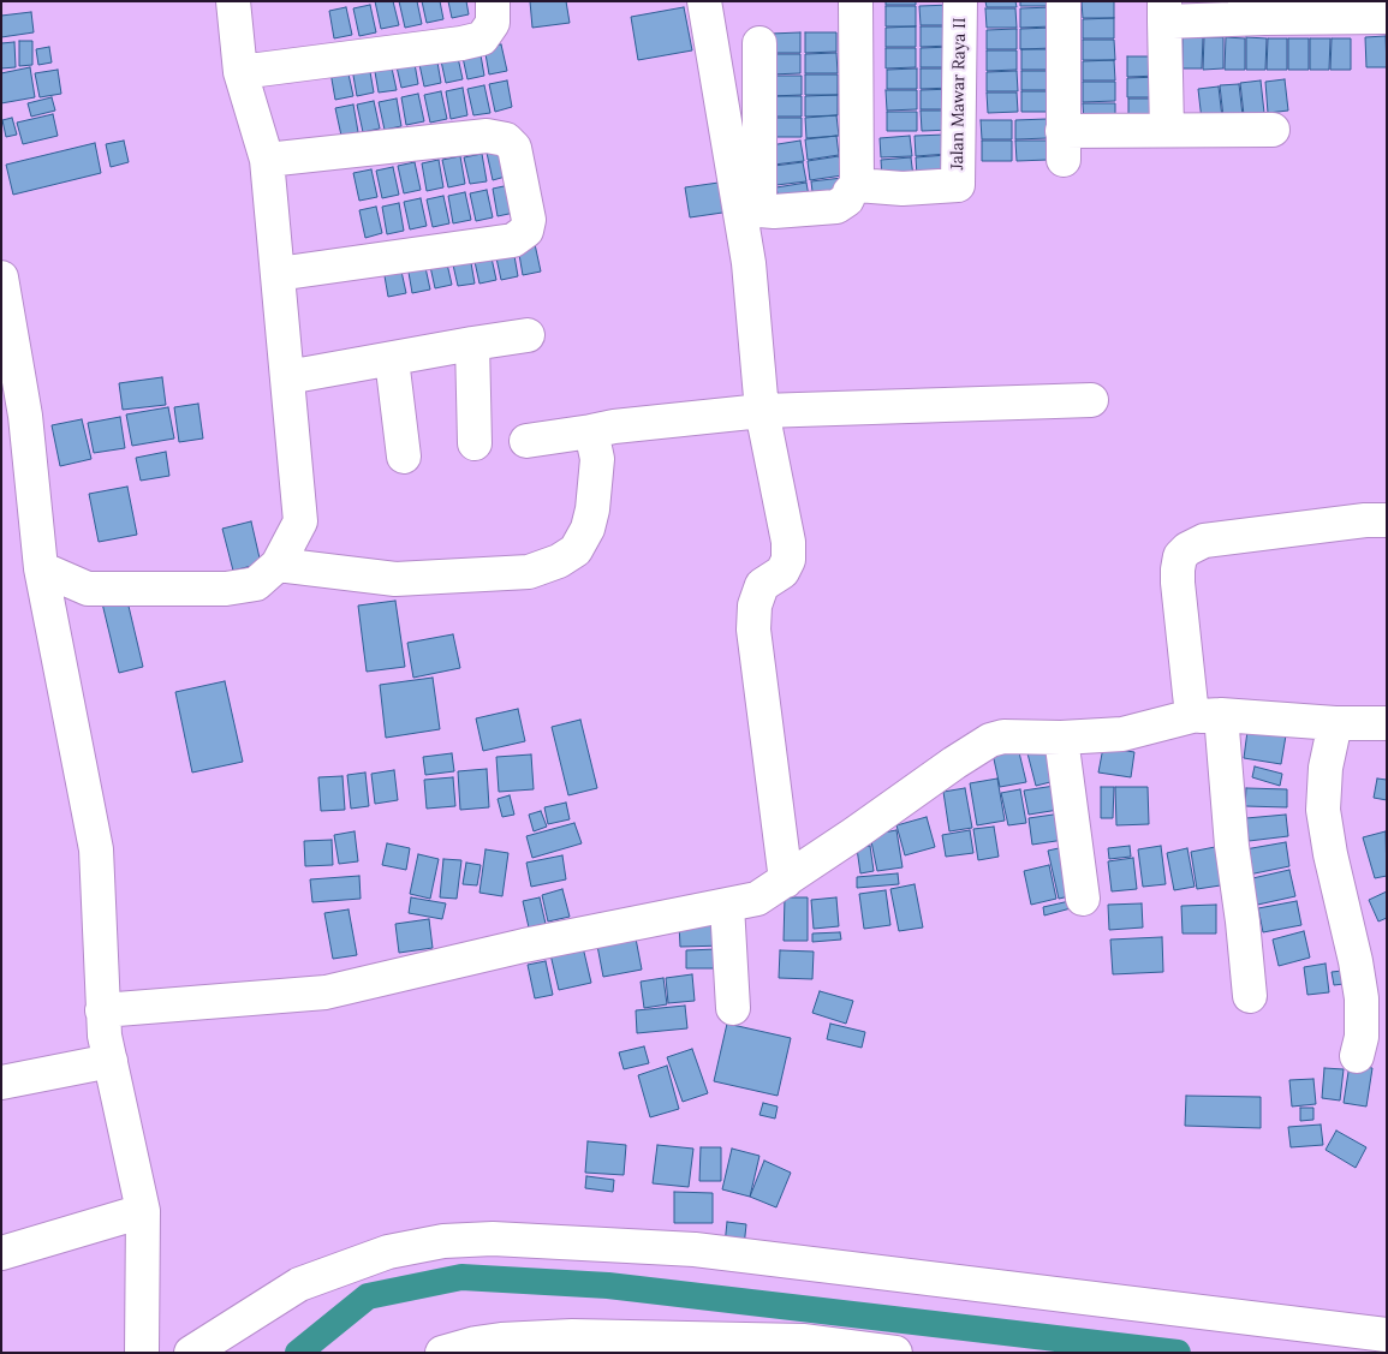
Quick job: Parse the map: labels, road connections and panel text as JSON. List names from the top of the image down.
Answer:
{
  "streets": {
    "street": ["Jalan Mawar Raya II"]
  }
}
